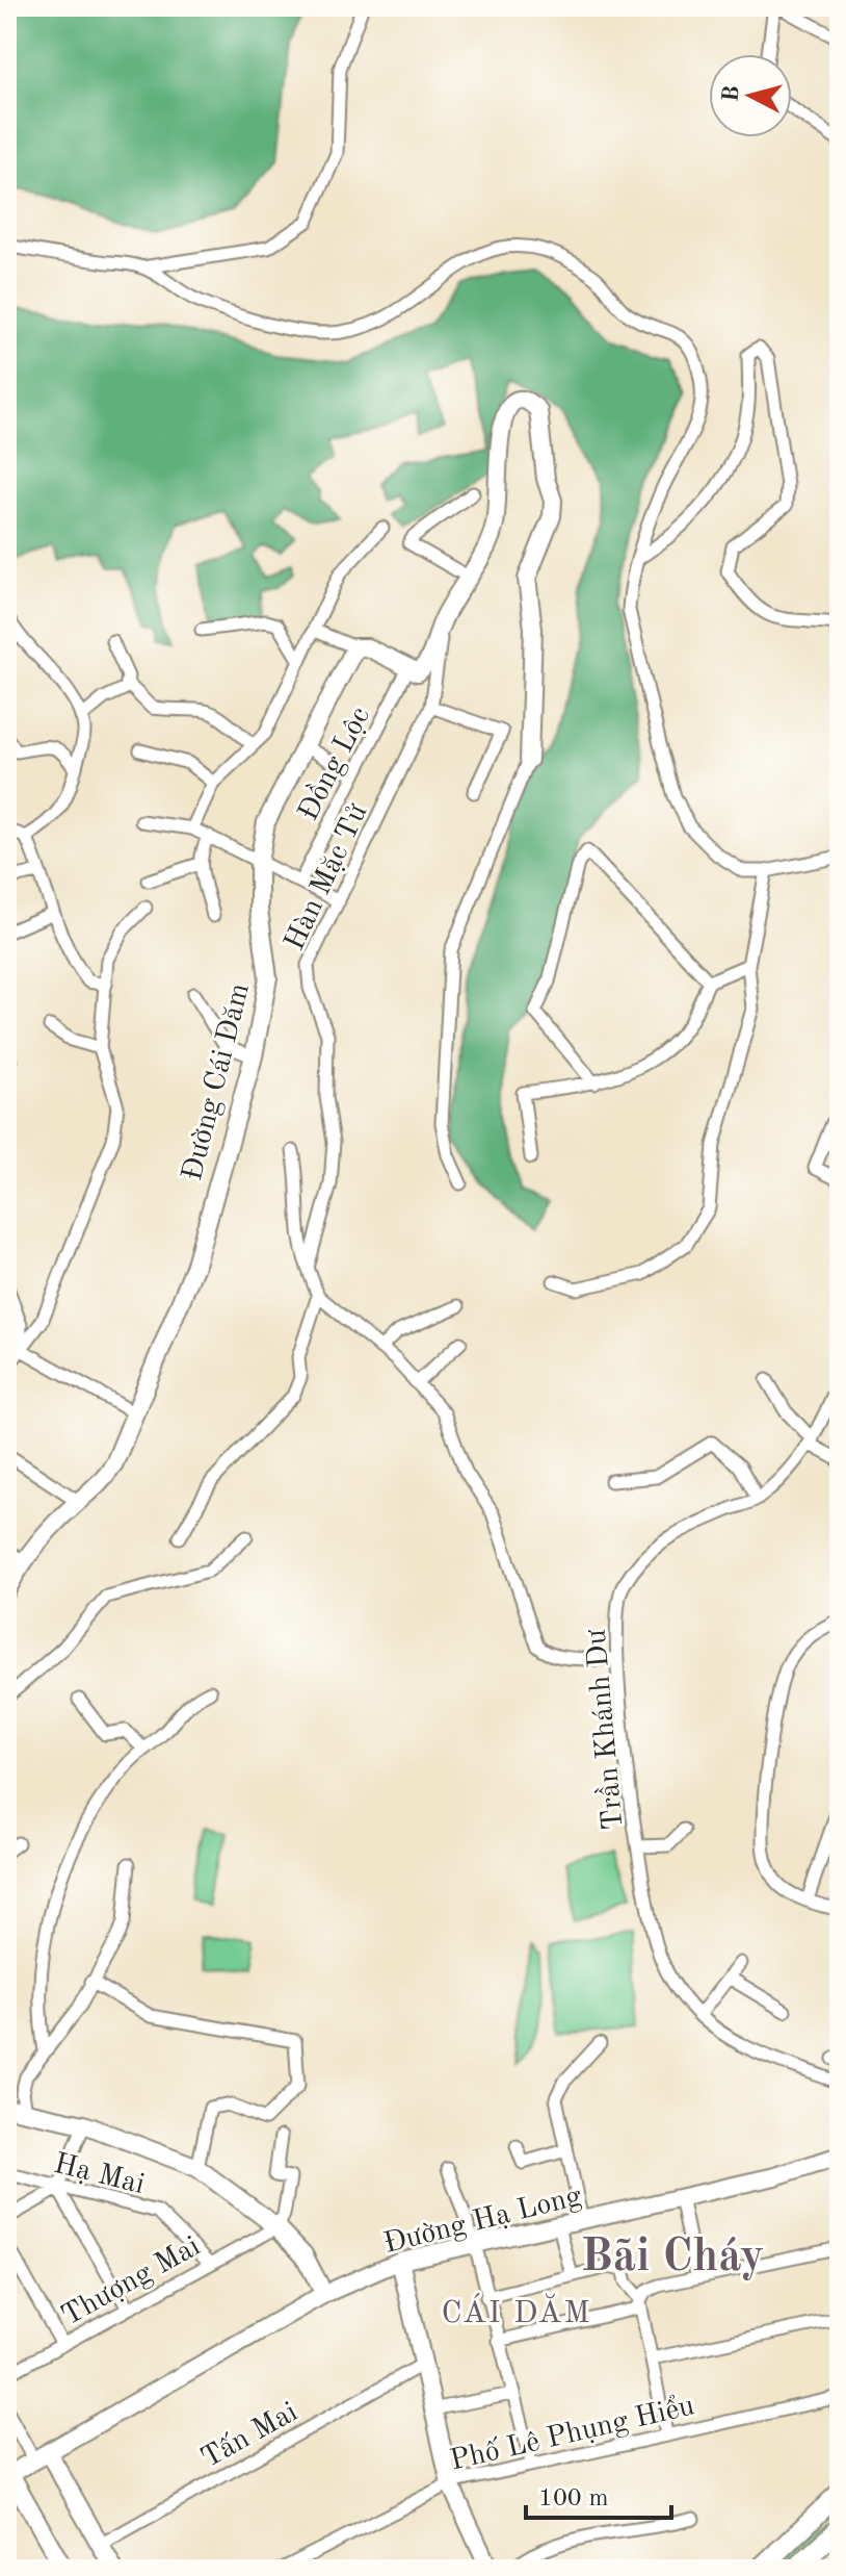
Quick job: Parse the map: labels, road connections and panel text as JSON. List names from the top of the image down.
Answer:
{
  "streets": {
    "street": [
      "Đồng Lộc",
      "Hàn Mặc Tử",
      "Đường Cái Dăm",
      "Trần Khánh Dư",
      "Hạ Mai",
      "Đường Hạ Long",
      "Thượng Mai",
      "Phố Lê Phụng Hiểu",
      "Tấn Mai"
    ]
  },
  "crossings": [
    ["Hạ Mai", "Thượng Mai"]
  ],
  "districts": ["Bãi Cháy", "CÁI DĂM"],
  "scale_bar": "100 m",
  "north": "left"
}
